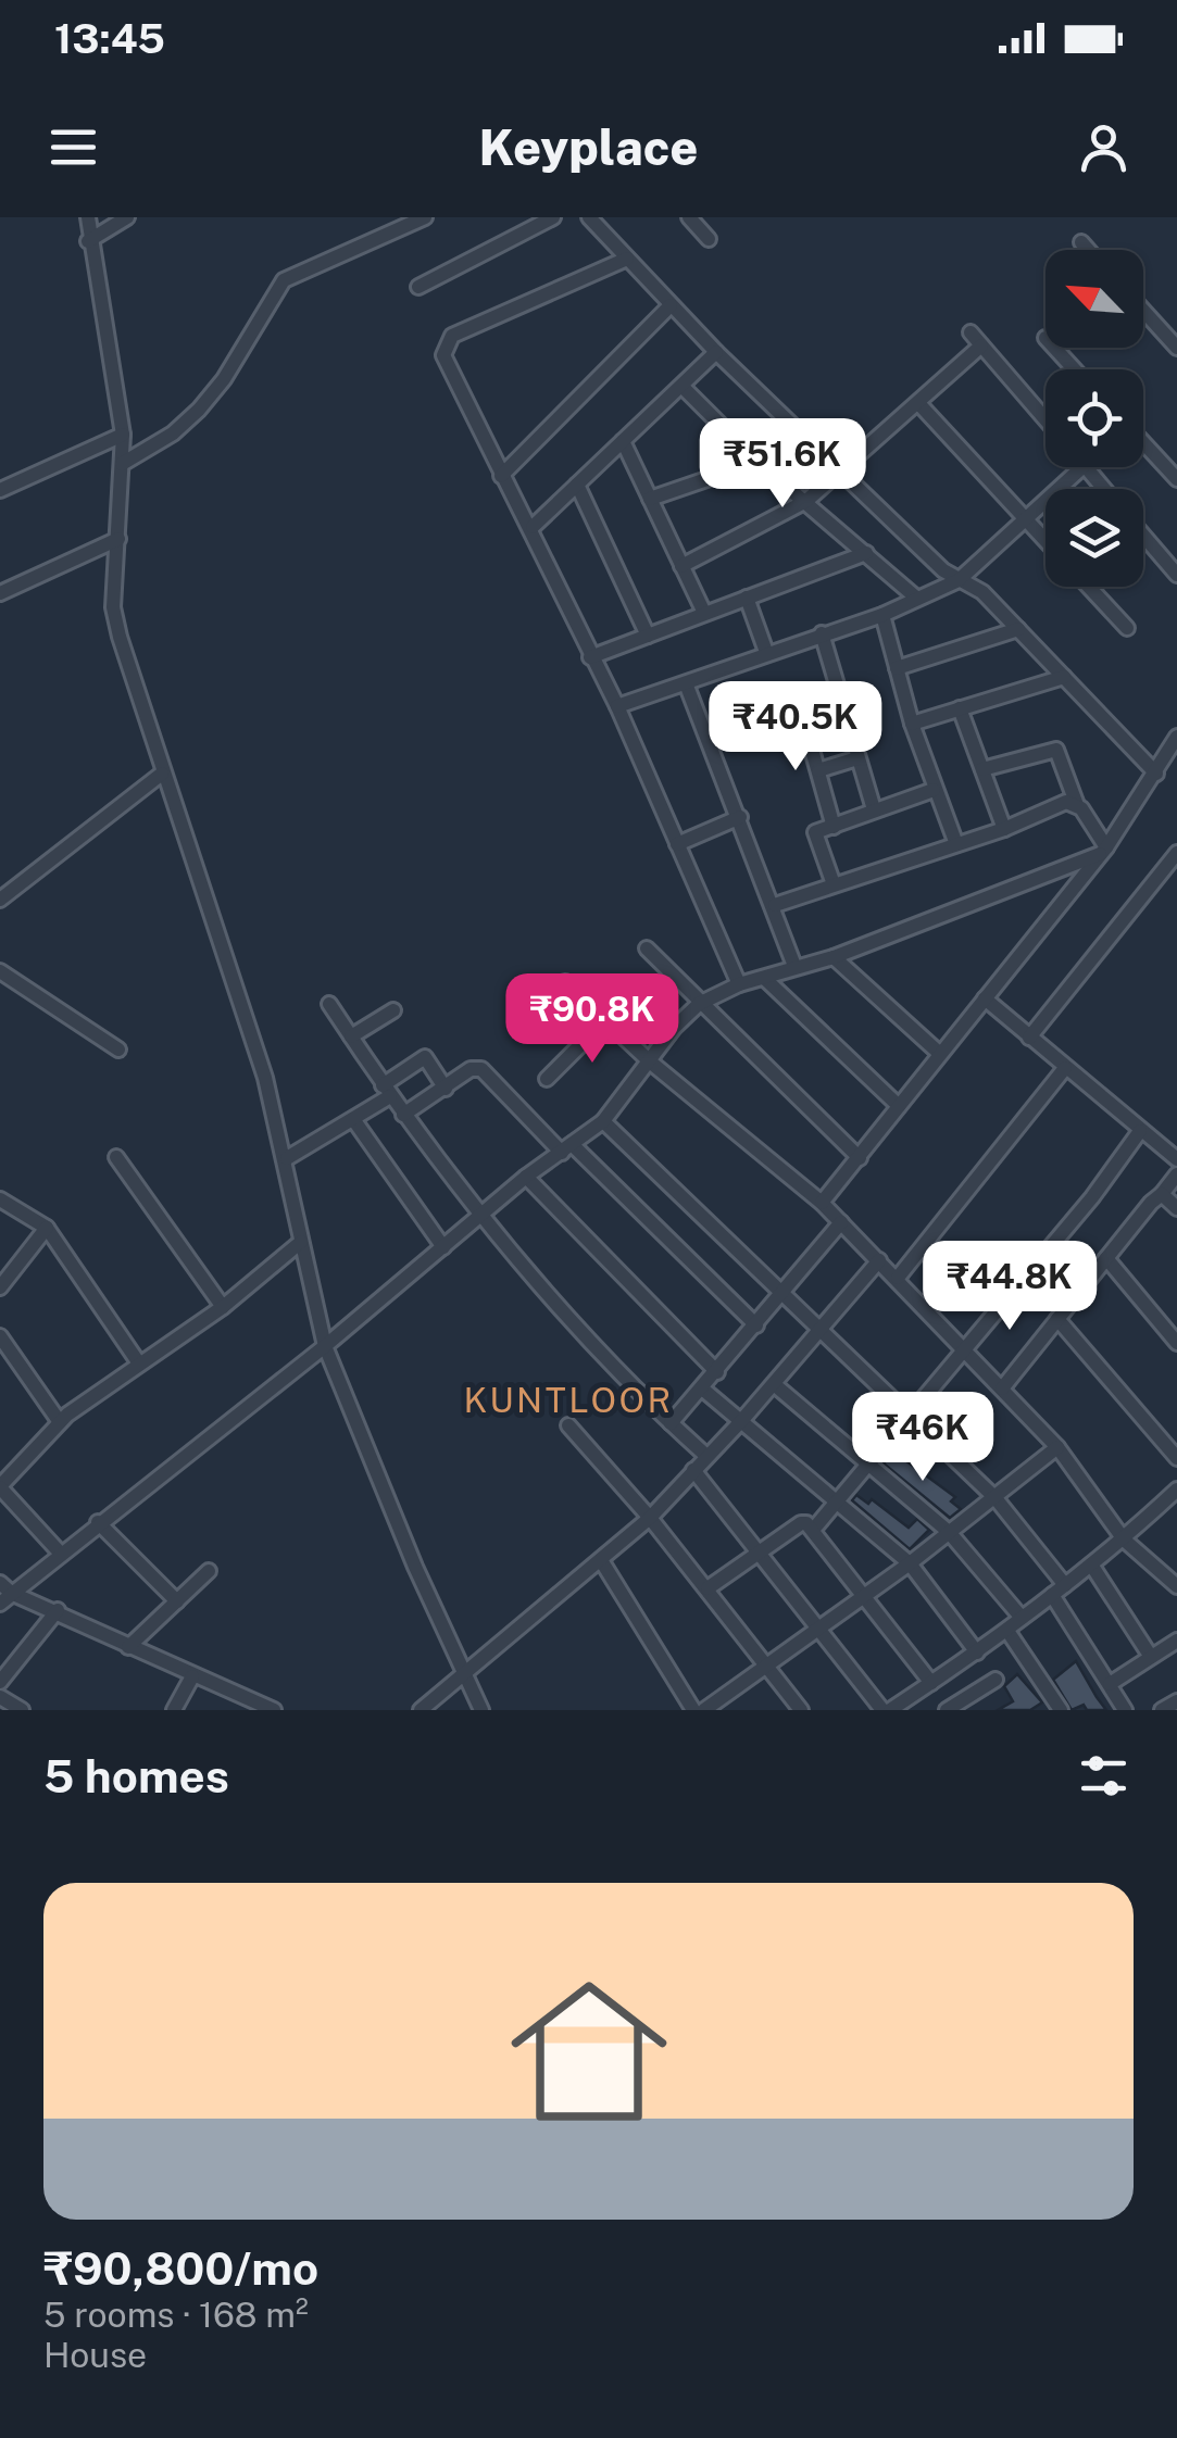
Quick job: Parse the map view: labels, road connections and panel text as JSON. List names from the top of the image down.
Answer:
{
  "districts": ["KUNTLOOR"],
  "north": "top left",
  "page": {
    "status": "13:45",
    "header": "Keyplace",
    "price": [
      "₹51.6K",
      "₹40.5K",
      "₹90.8K",
      "₹44.8K",
      "₹46K"
    ],
    "heading": "5 homes",
    "list": [
      {
        "name": "₹90,800/mo",
        "note": "5 rooms · 168 m² · House"
      }
    ]
  }
}
